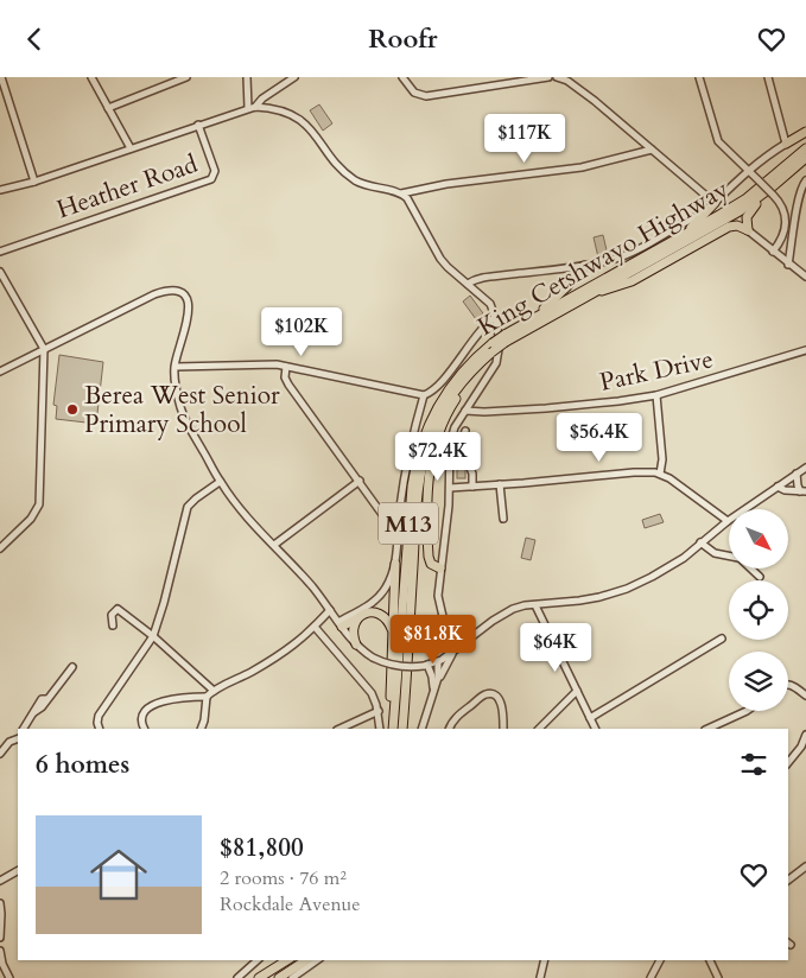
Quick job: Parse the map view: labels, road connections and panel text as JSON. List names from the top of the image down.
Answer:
{
  "streets": {
    "highway": ["King Cetshwayo Highway", "M13"],
    "street": ["Heather Road", "Park Drive"]
  },
  "places": ["Berea West Senior Primary School"],
  "north": "bottom right",
  "page": {
    "header": "Roofr",
    "price": [
      "$117K",
      "$102K",
      "$56.4K",
      "$72.4K",
      "$81.8K",
      "$64K"
    ],
    "heading": "6 homes",
    "list": [
      {
        "name": "$81,800",
        "note": "2 rooms · 76 m² · Rockdale Avenue"
      }
    ]
  }
}
